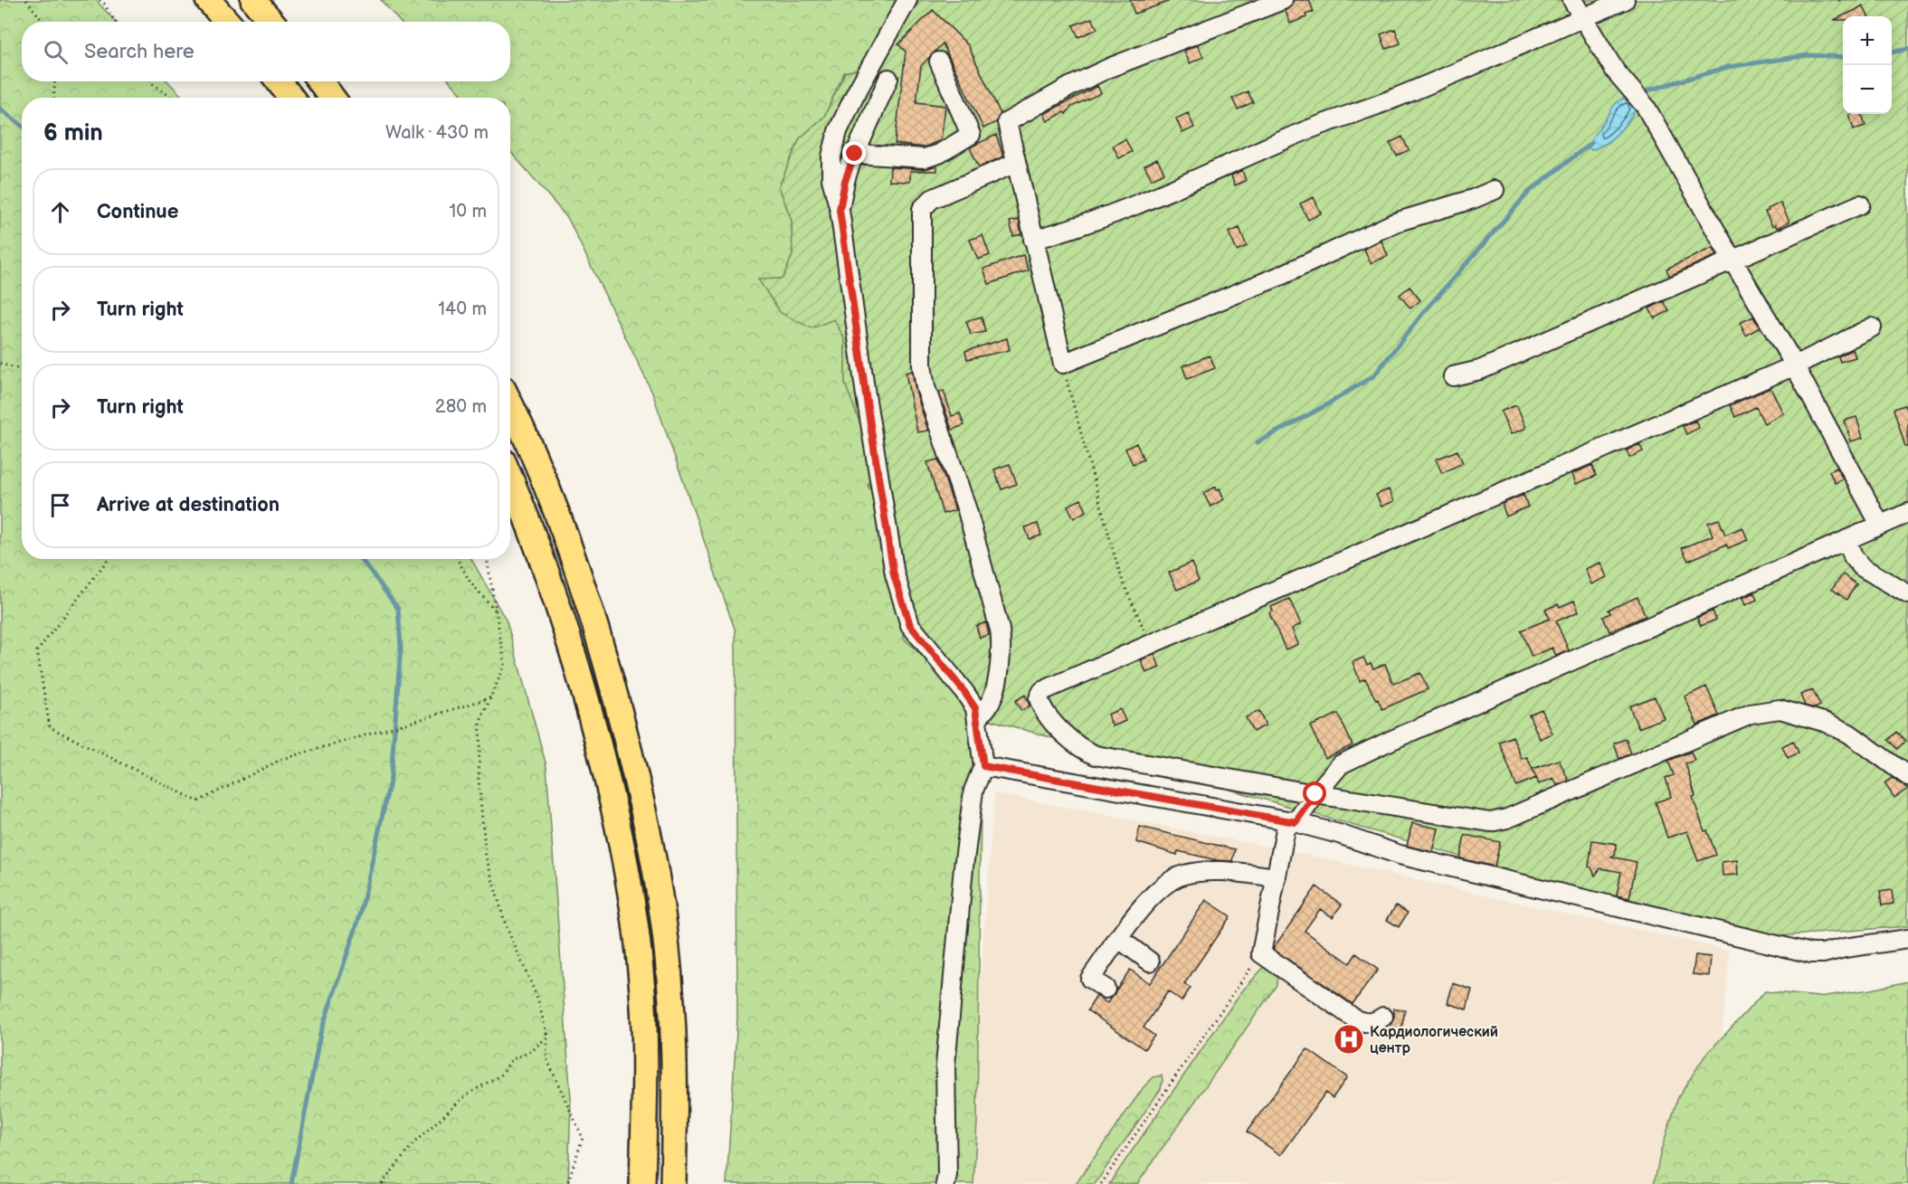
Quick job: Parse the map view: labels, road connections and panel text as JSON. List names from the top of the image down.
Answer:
{
  "places": {
    "hospital": ["Кардиологический центр"]
  },
  "page": {
    "map_buttons": ["+", "−"],
    "search": "Search here",
    "heading": ["6 min", "Walk · 430 m"],
    "list": [
      ["Continue", "10 m"],
      ["Turn right", "140 m"],
      ["Turn right", "280 m"],
      "Arrive at destination"
    ]
  }
}
